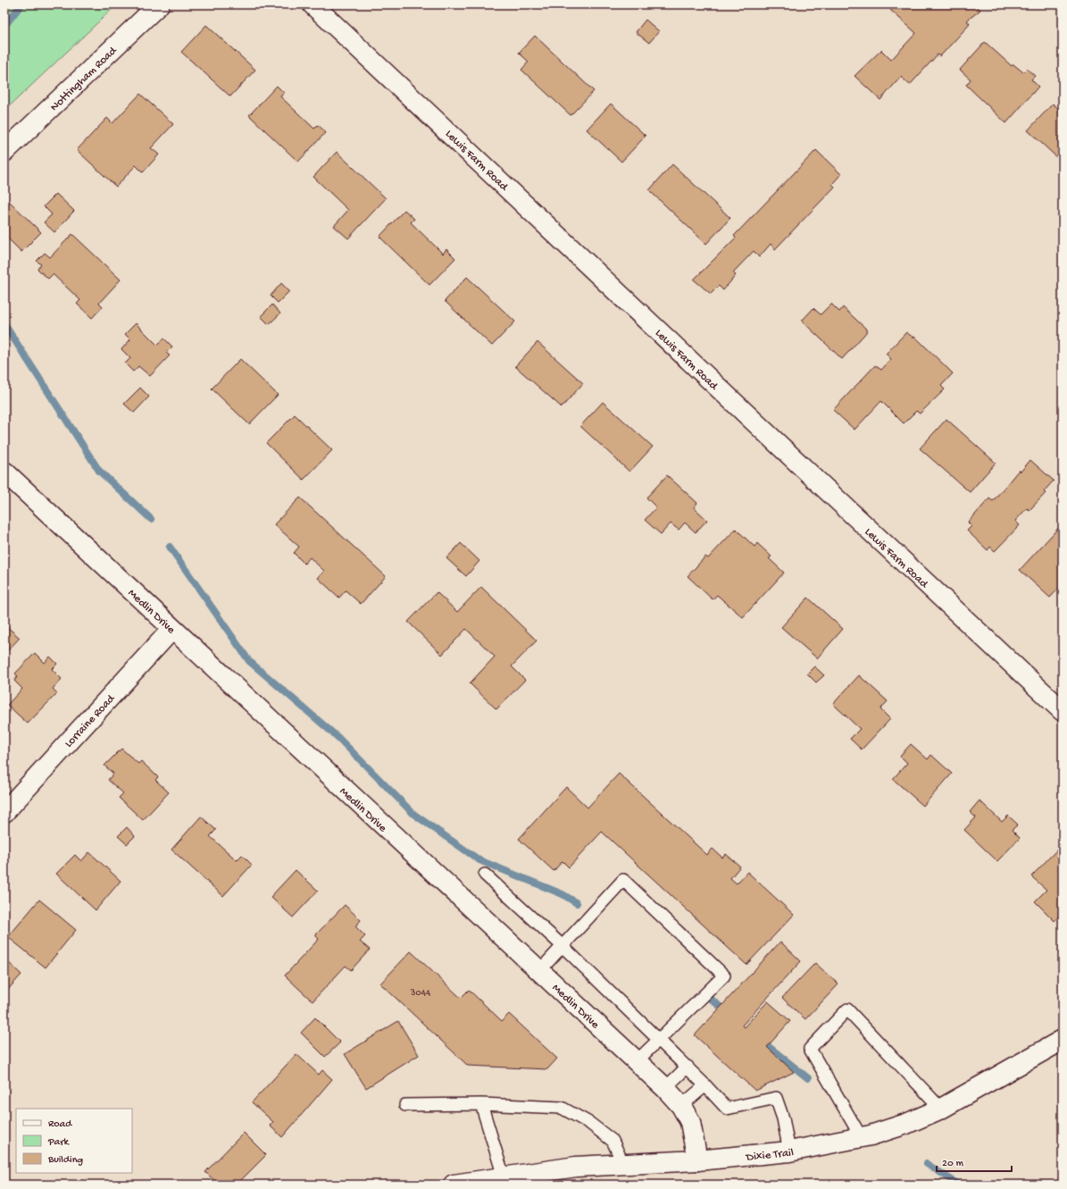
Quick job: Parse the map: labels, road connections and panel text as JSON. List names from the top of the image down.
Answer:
{
  "streets": {
    "street": [
      "Nottingham Road",
      "Lewis Farm Road",
      "Medlin Drive",
      "Lorraine Road",
      "Dixie Trail"
    ]
  },
  "crossings": [
    ["Medlin Drive", "Lorraine Road"],
    ["Medlin Drive", "Dixie Trail"]
  ],
  "house_numbers": ["3044"],
  "legend": ["Road", "Park", "Building"],
  "scale_bar": "20 m"
}
